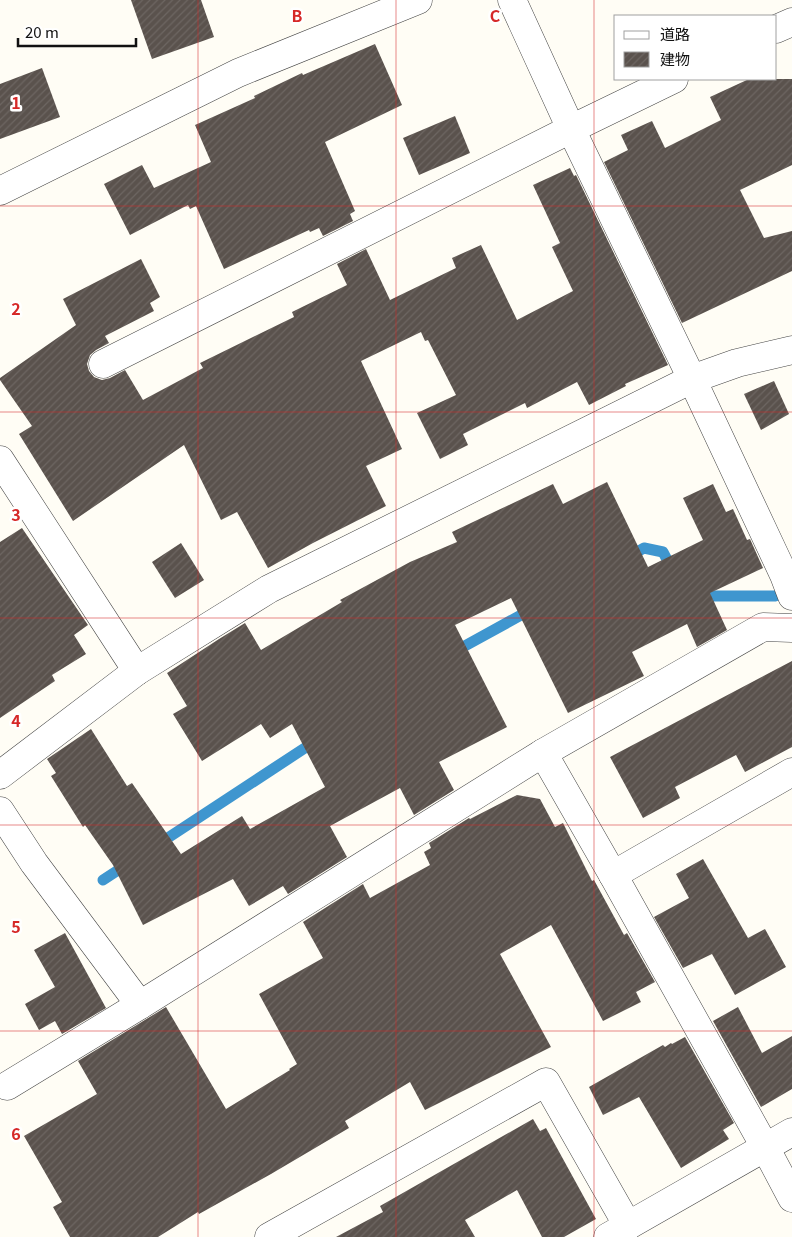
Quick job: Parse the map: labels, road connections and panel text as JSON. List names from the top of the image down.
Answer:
{
  "legend": ["道路", "建物"],
  "scale_bar": "20 m",
  "grid": {
    "columns": ["B", "C"],
    "rows": [
      "1",
      "2",
      "3",
      "4",
      "5",
      "6"
    ]
  }
}
